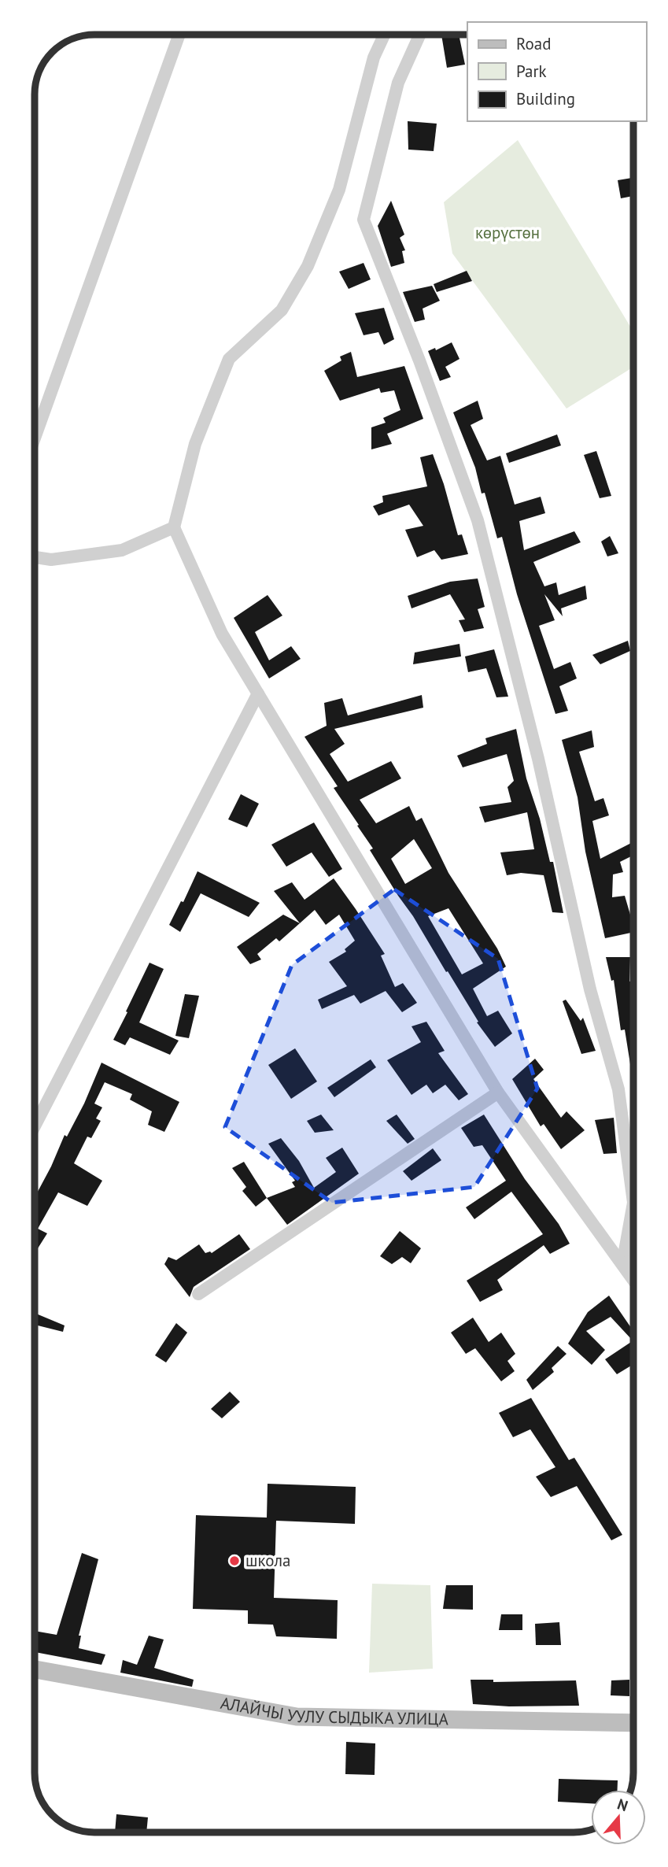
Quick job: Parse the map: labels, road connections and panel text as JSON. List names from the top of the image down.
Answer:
{
  "streets": {
    "street": ["АЛАЙЧЫ УУЛУ СЫДЫКА УЛИЦА"]
  },
  "parks": ["көрүстөн"],
  "places": ["школа"],
  "legend": ["Road", "Park", "Building"],
  "north": "top"
}
